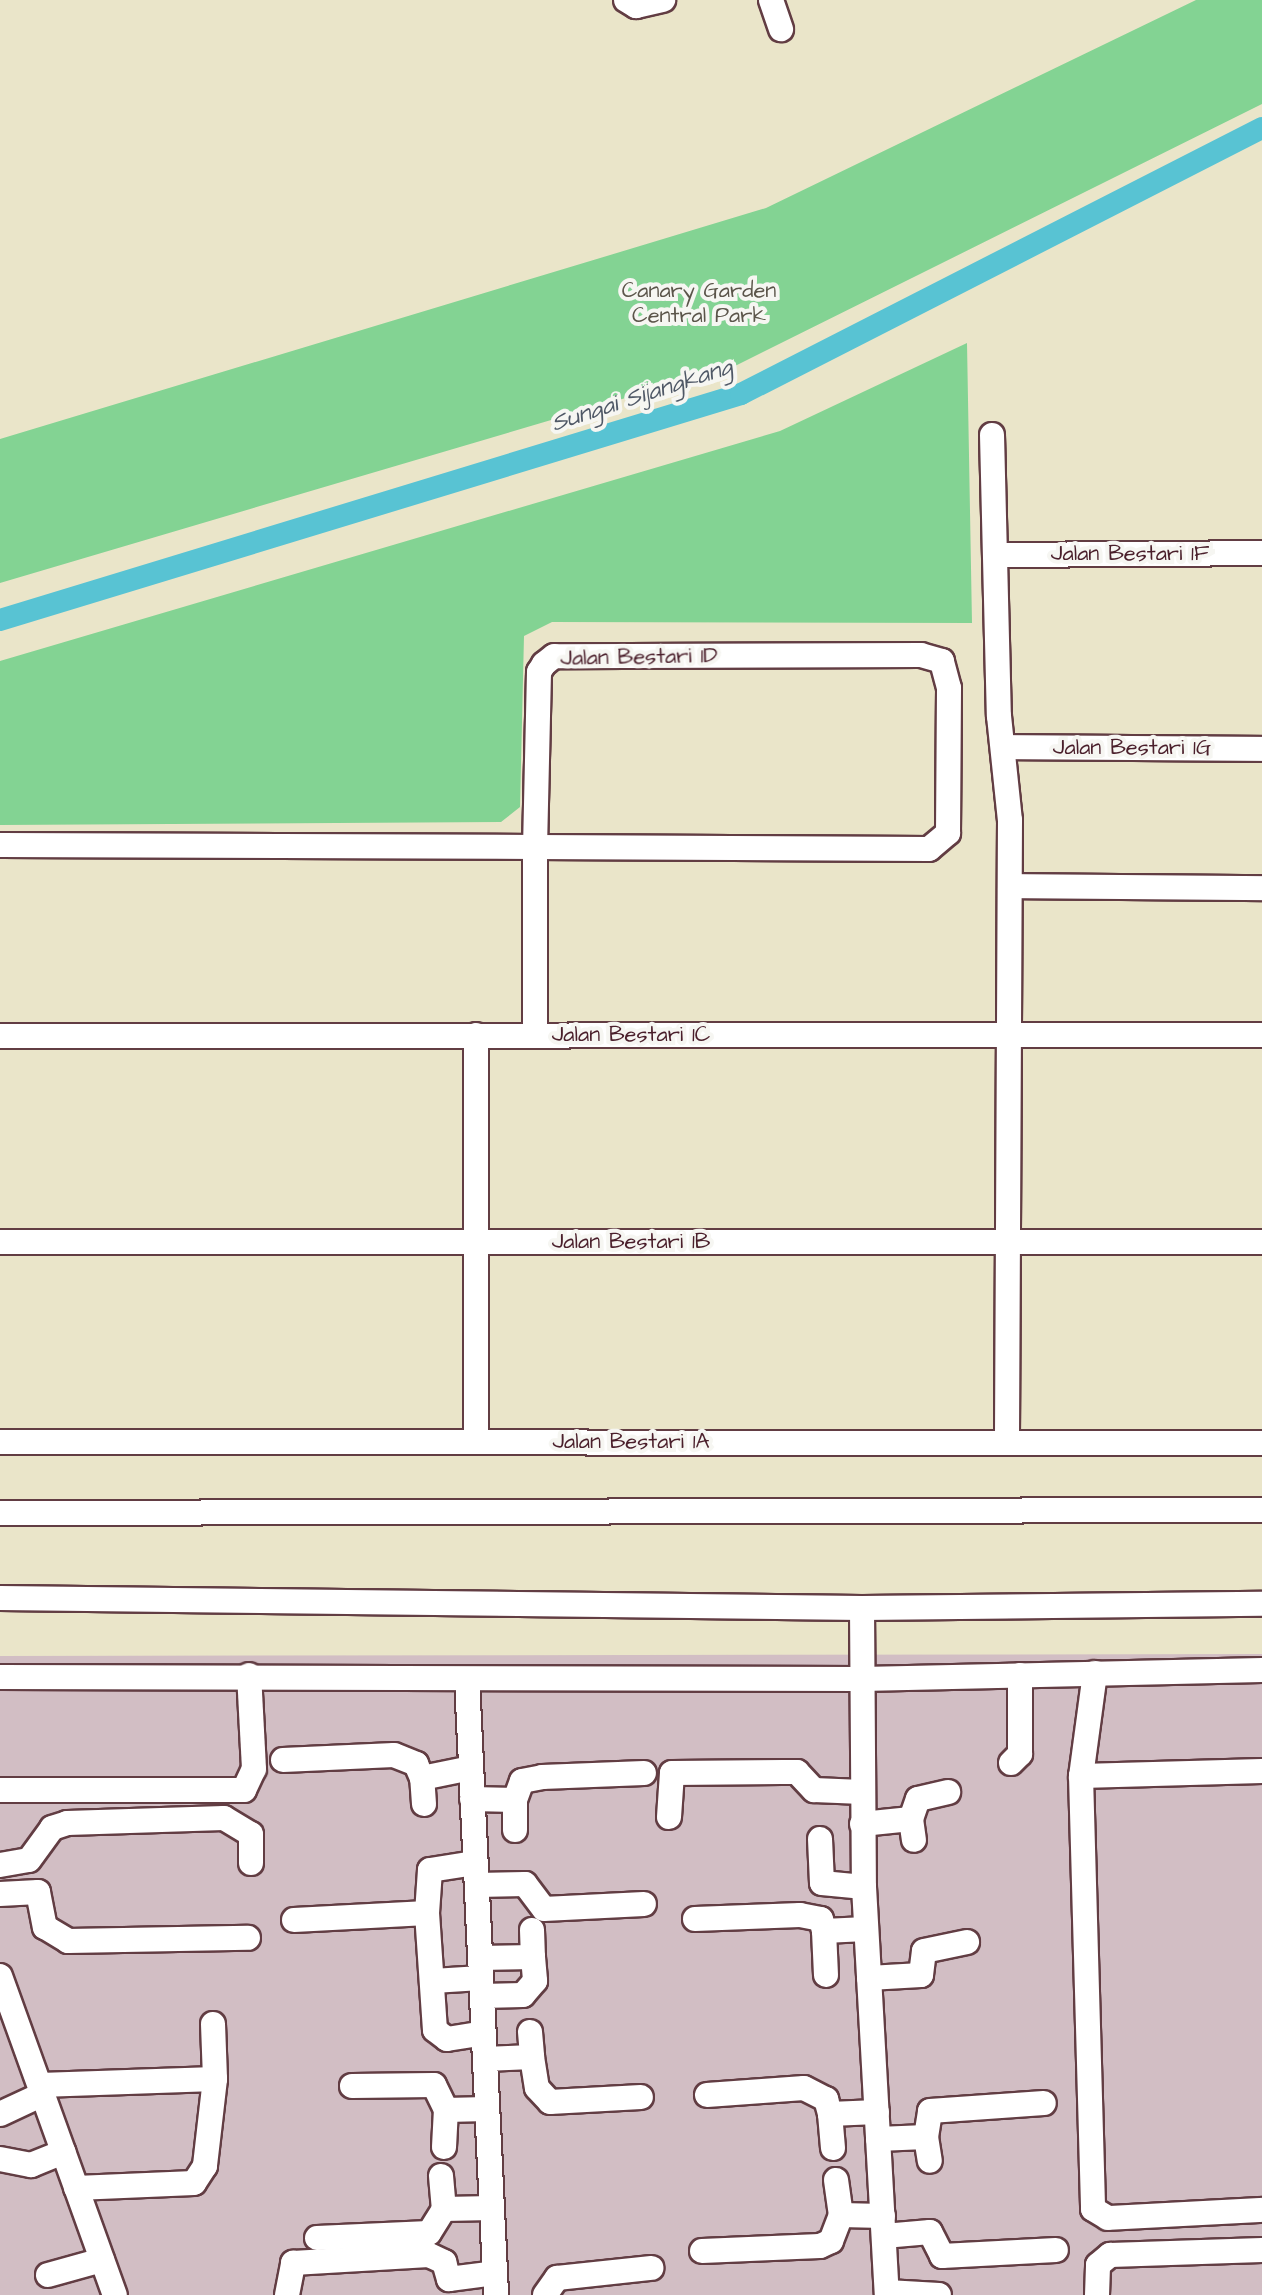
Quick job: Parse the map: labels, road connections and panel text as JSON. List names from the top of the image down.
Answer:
{
  "streets": {
    "street": [
      "Jalan Bestari 1F",
      "Jalan Bestari 1D",
      "Jalan Bestari 1G",
      "Jalan Bestari 1C",
      "Jalan Bestari 1B",
      "Jalan Bestari 1A"
    ]
  },
  "crossings": [
    ["Jalan Bestari 1D", "Jalan Bestari 1C"]
  ],
  "water": ["Sungai Sijangkang"],
  "parks": ["Canary Garden Central Park"]
}
